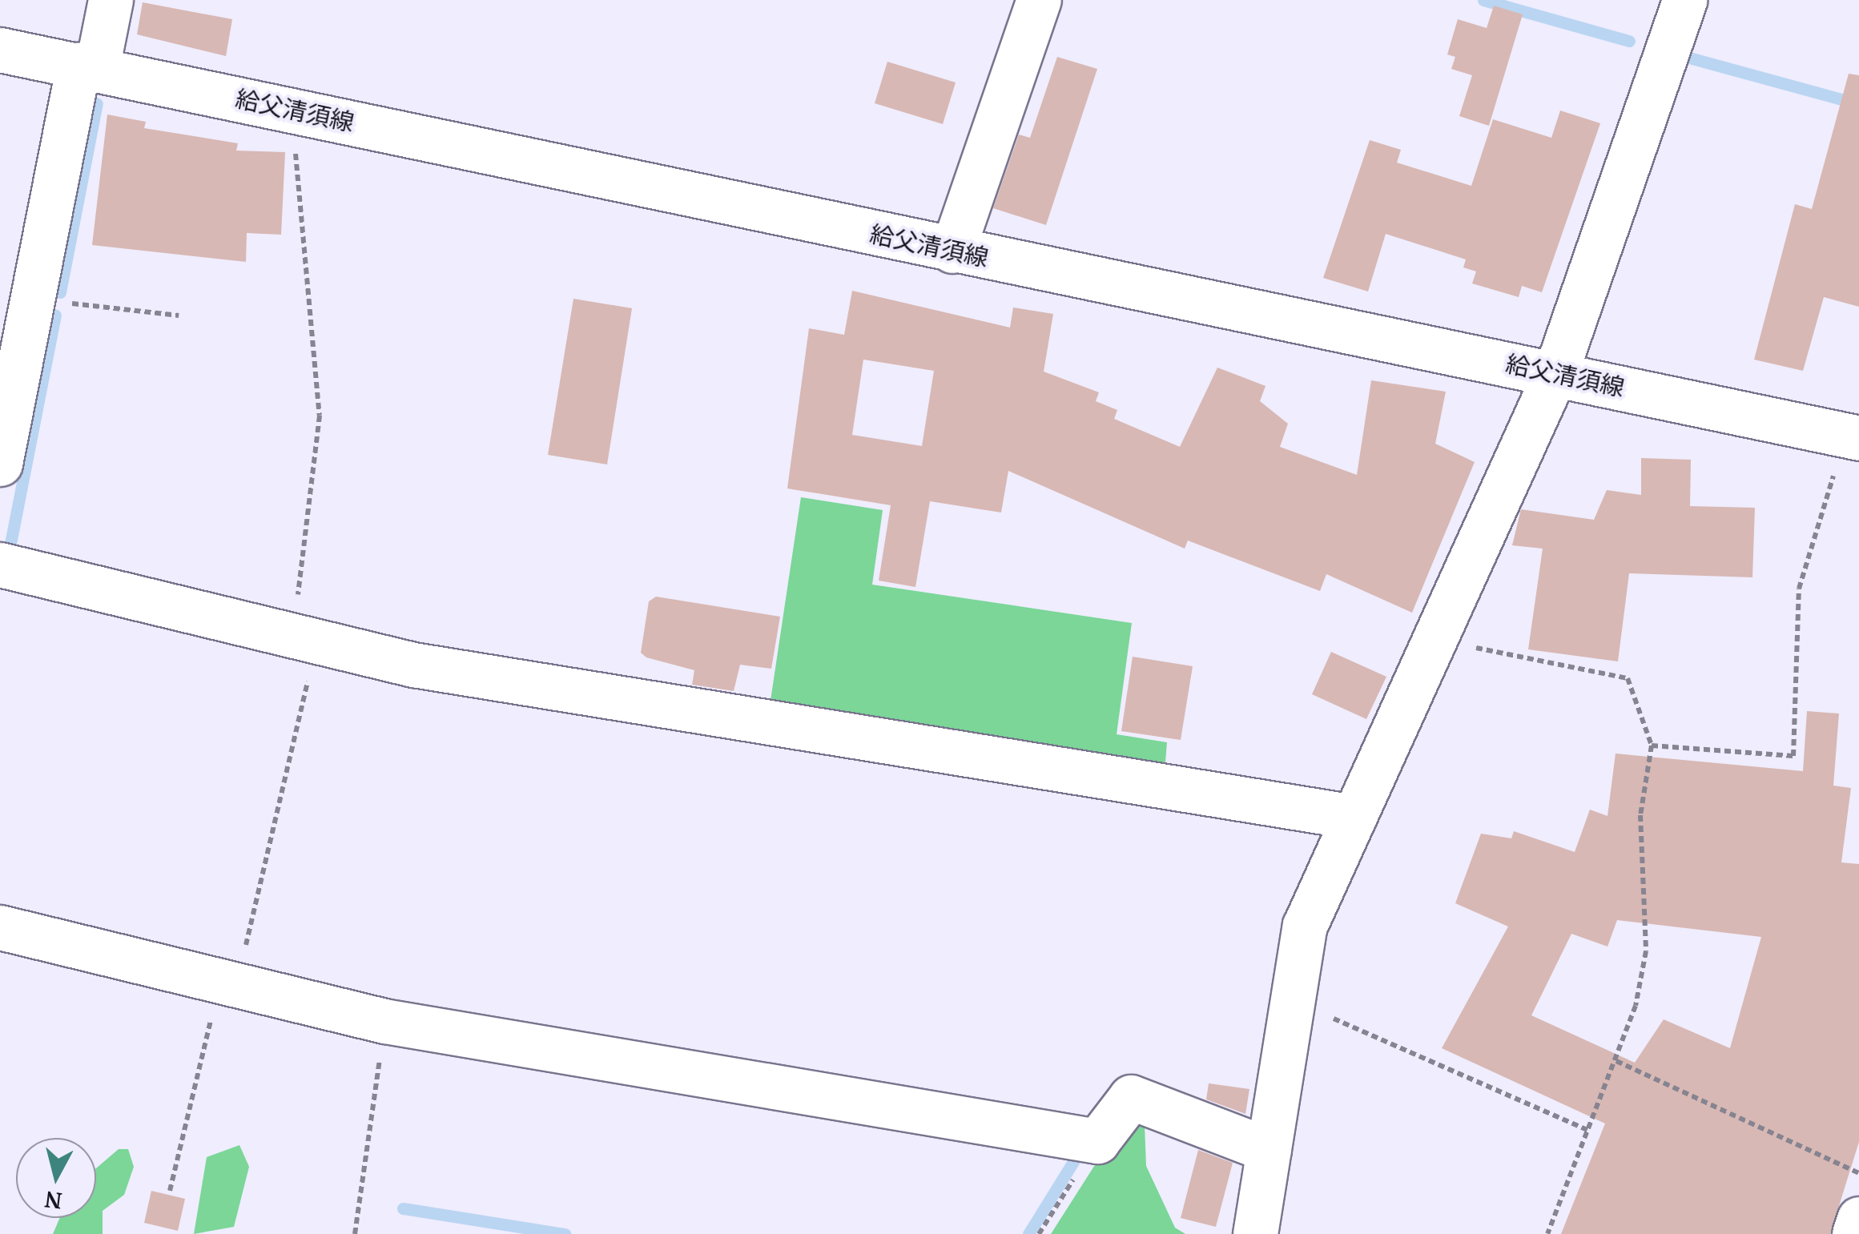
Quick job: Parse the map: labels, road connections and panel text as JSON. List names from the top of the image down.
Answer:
{
  "streets": {
    "street": ["給父清須線"]
  },
  "north": "bottom"
}
